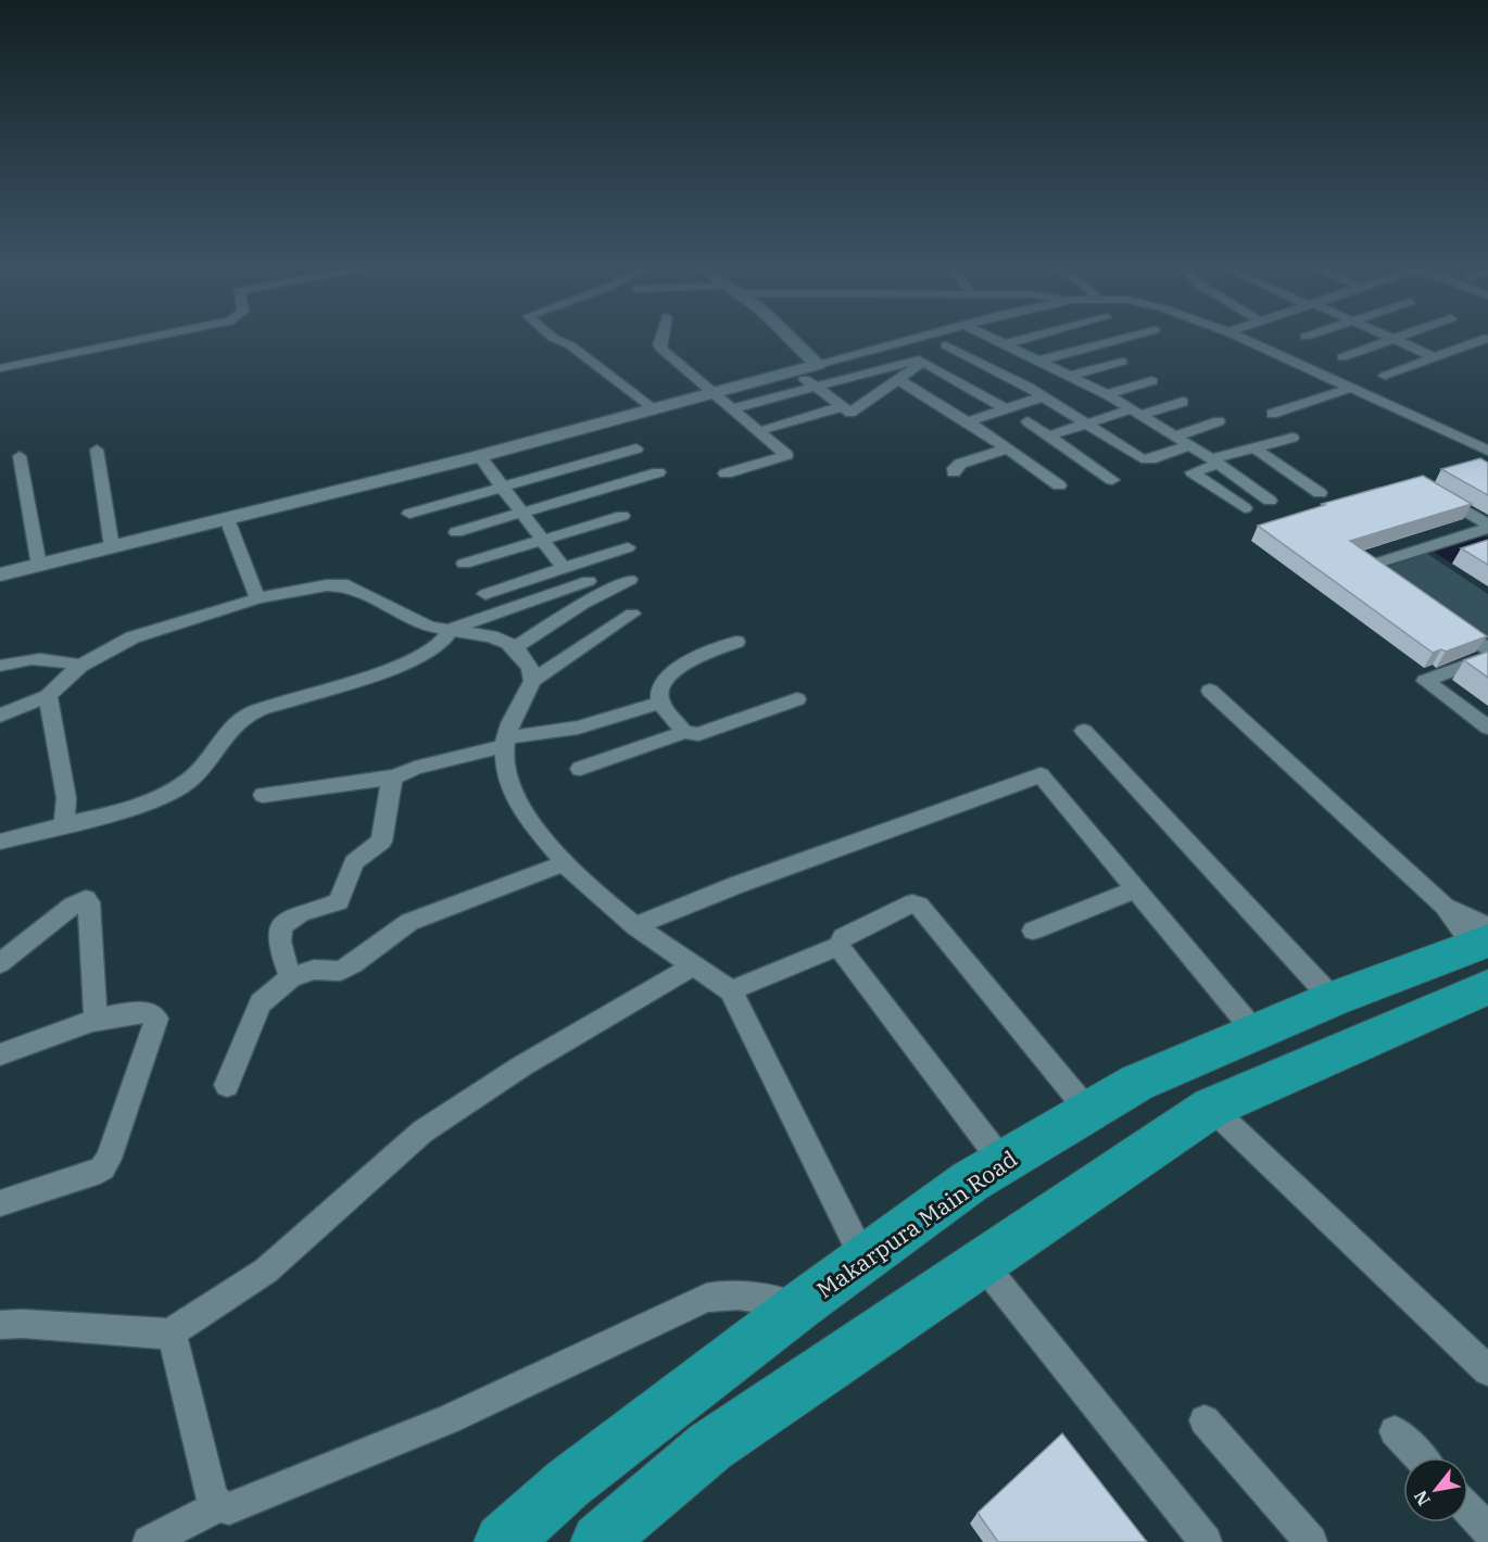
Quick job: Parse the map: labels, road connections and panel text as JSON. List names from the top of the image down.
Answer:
{
  "streets": {
    "highway": ["Makarpura Main Road"]
  },
  "north": "bottom left"
}
